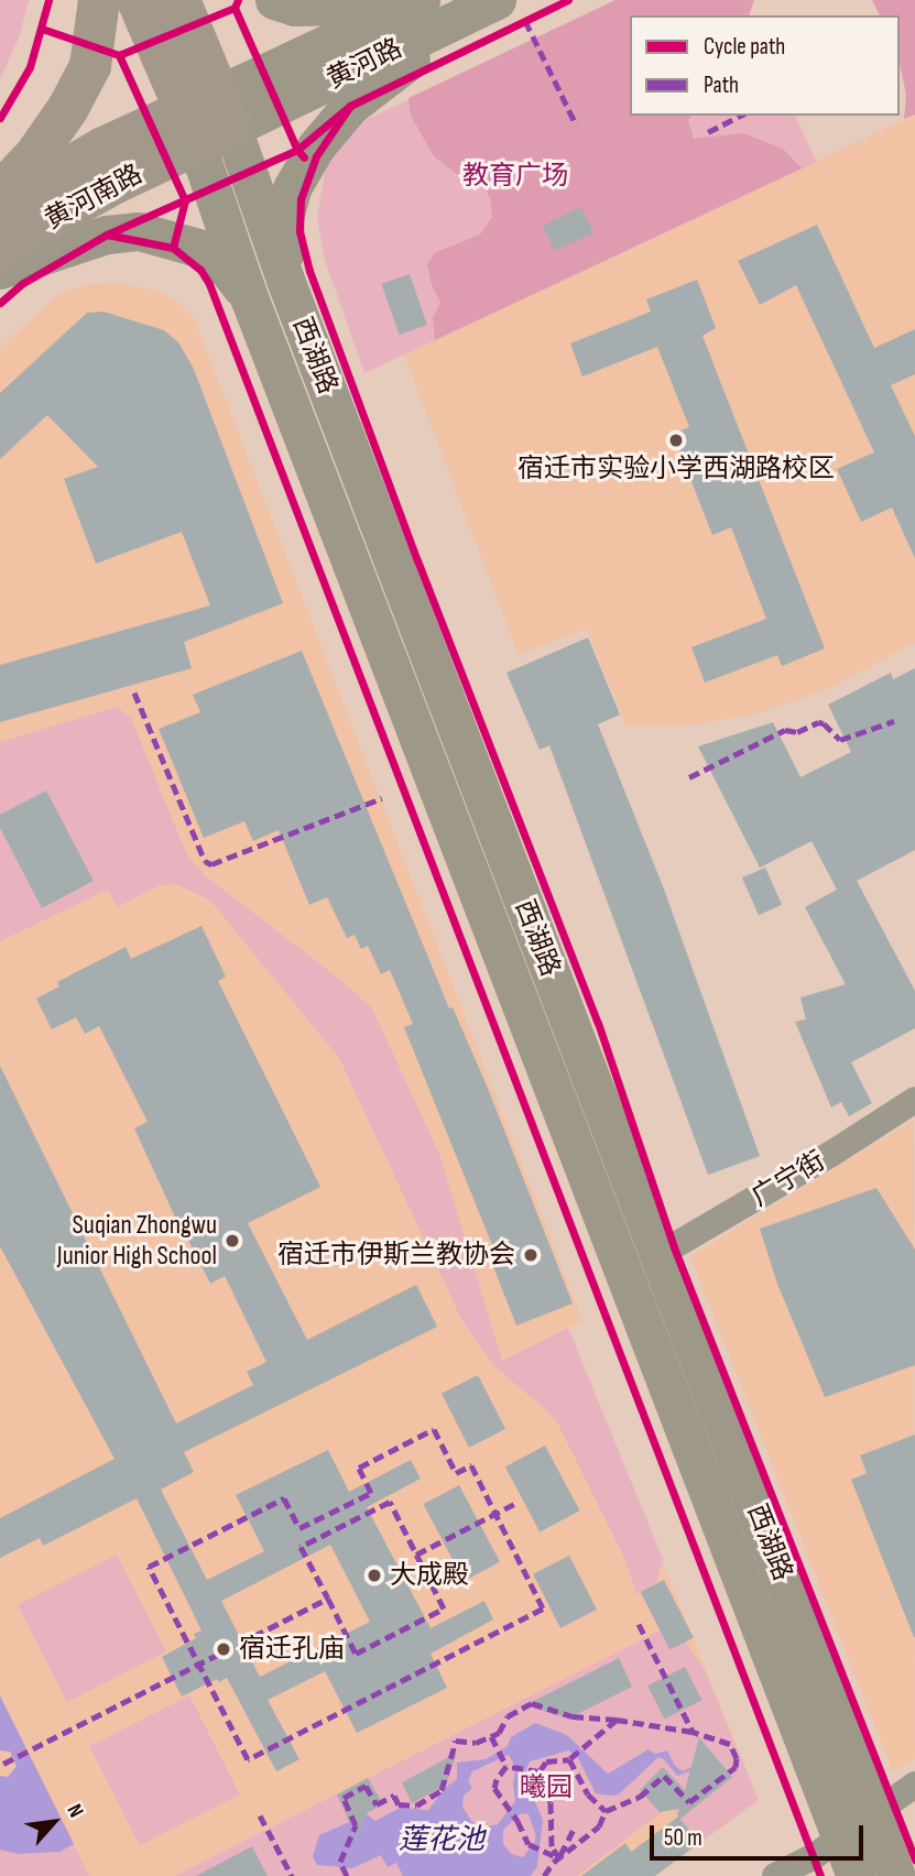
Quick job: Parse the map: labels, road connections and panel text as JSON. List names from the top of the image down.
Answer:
{
  "streets": {
    "main road": ["黄河路", "黄河南路", "西湖路"],
    "street": ["广宁街"]
  },
  "crossings": [
    ["黄河路", "黄河南路"],
    ["黄河路", "西湖路"],
    ["黄河南路", "西湖路"],
    ["西湖路", "广宁街"]
  ],
  "water": ["莲花池"],
  "parks": ["教育广场", "曦园"],
  "places": [
    "宿迁市实验小学西湖路校区",
    "Suqian Zhongwu Junior High School",
    "宿迁市伊斯兰教协会",
    "大成殿",
    "宿迁孔庙"
  ],
  "legend": ["Cycle path", "Path"],
  "scale_bar": "50 m",
  "north": "top right"
}
